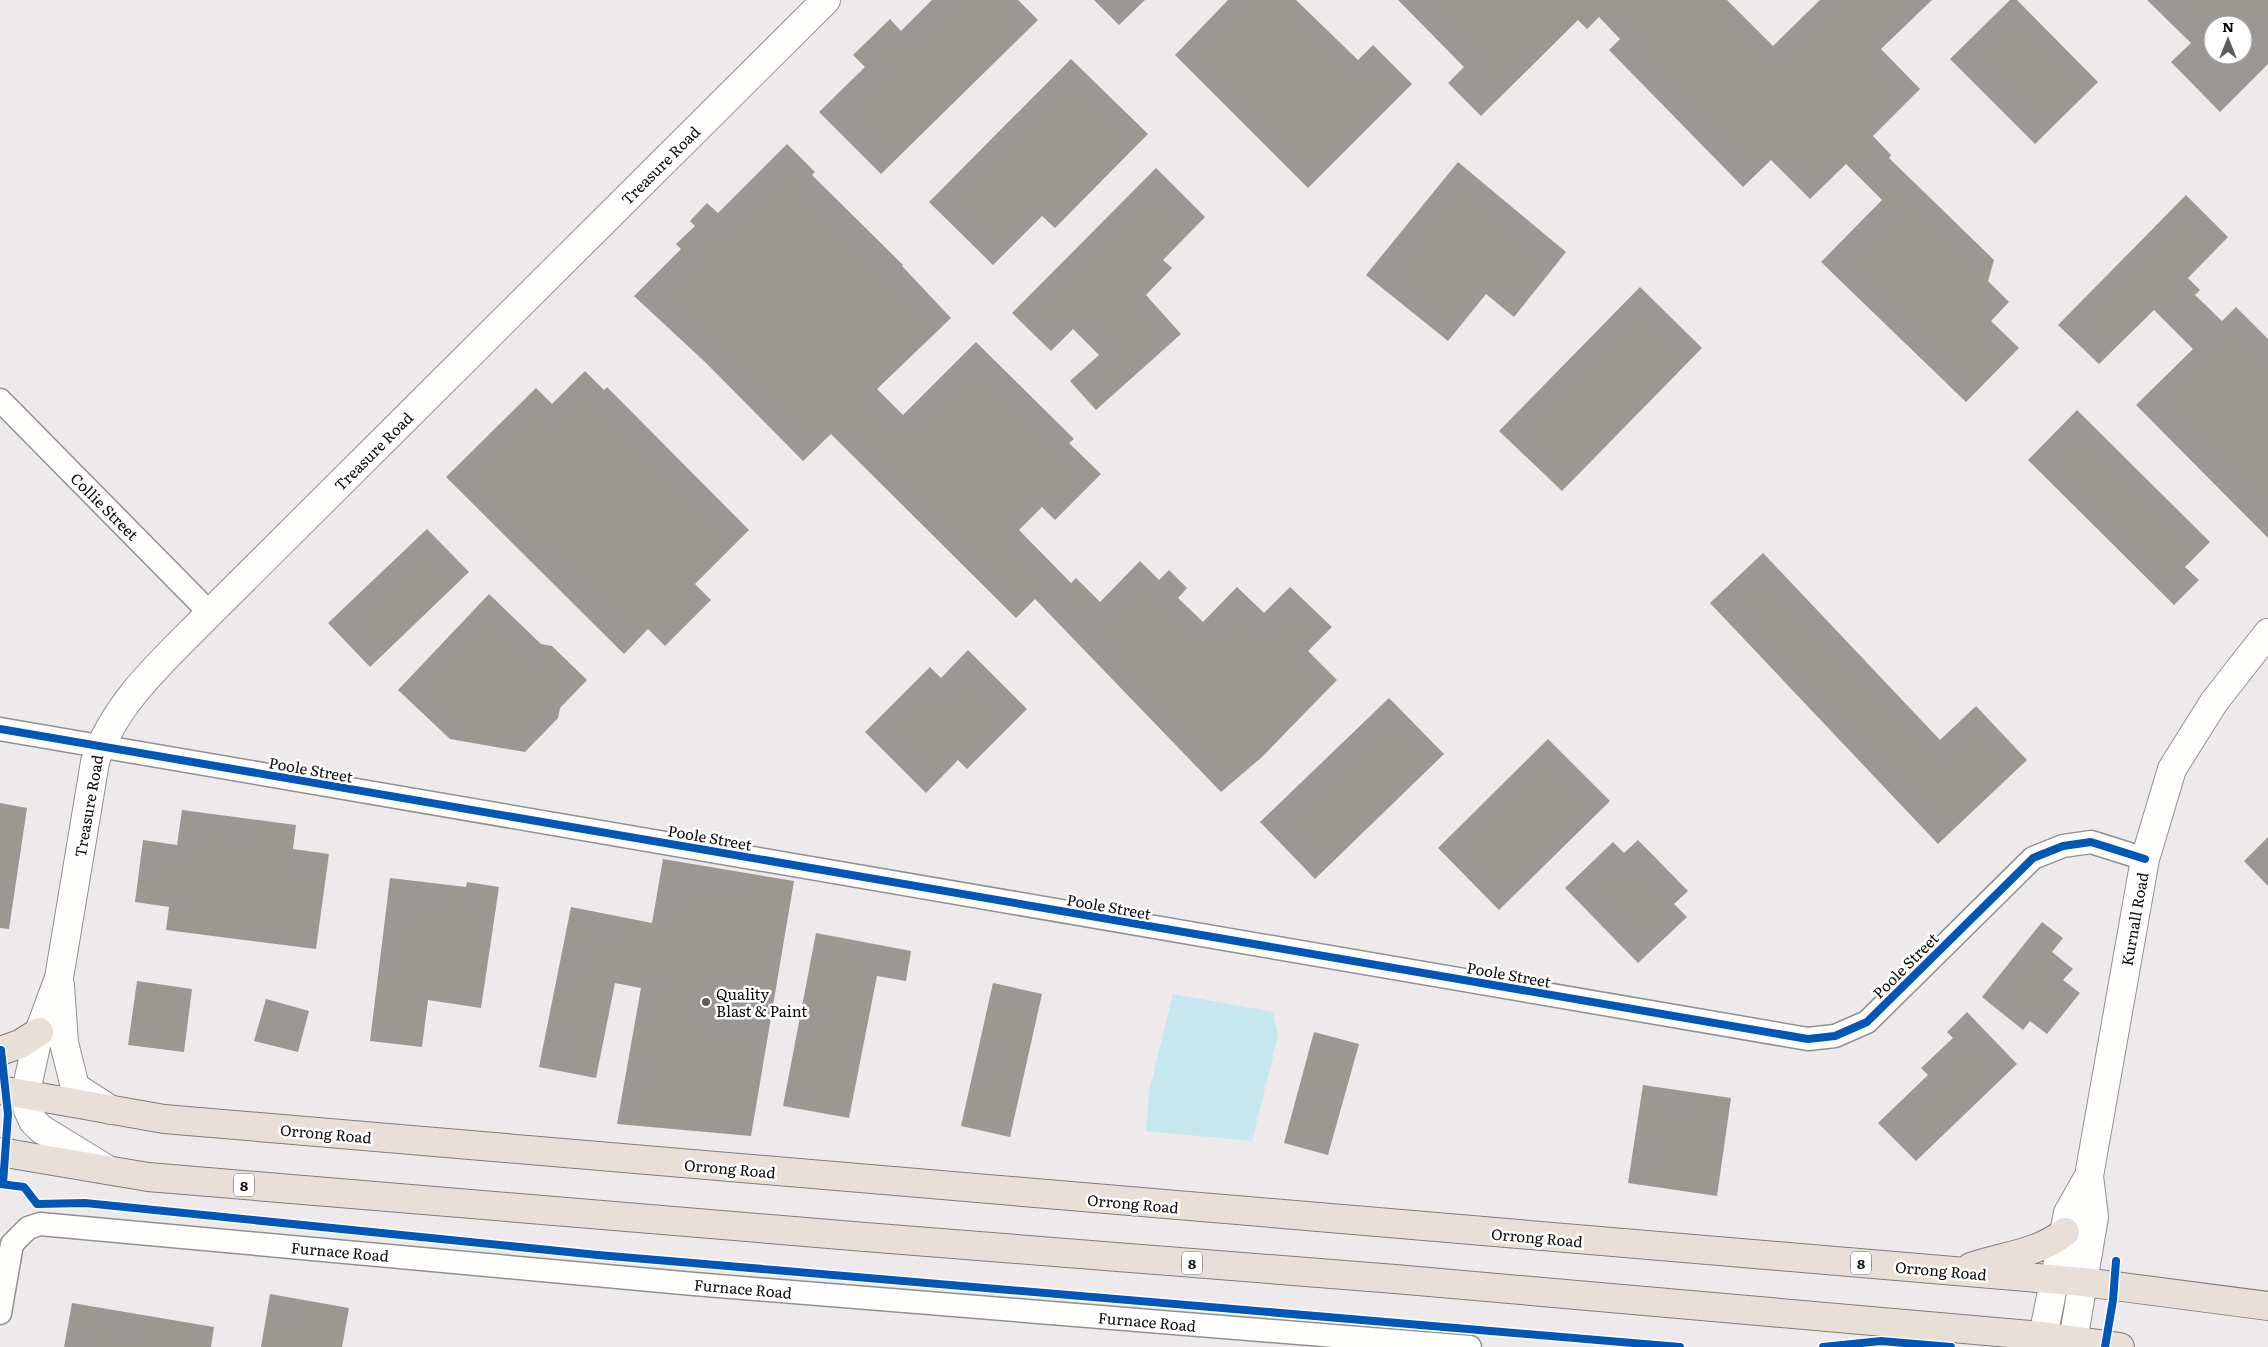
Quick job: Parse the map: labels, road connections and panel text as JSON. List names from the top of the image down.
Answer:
{
  "streets": {
    "highway": ["Orrong Road", "8"],
    "street": [
      "Treasure Road",
      "Collie Street",
      "Poole Street",
      "Kurnall Road",
      "Furnace Road"
    ]
  },
  "crossings": [
    ["Treasure Road", "Collie Street"],
    ["Treasure Road", "Poole Street"],
    ["Treasure Road", "Orrong Road"],
    ["Treasure Road", "8"],
    ["Poole Street", "Kurnall Road"],
    ["Kurnall Road", "Orrong Road"],
    ["Kurnall Road", "8"]
  ],
  "places": ["Quality Blast & Paint"],
  "north": "top"
}
